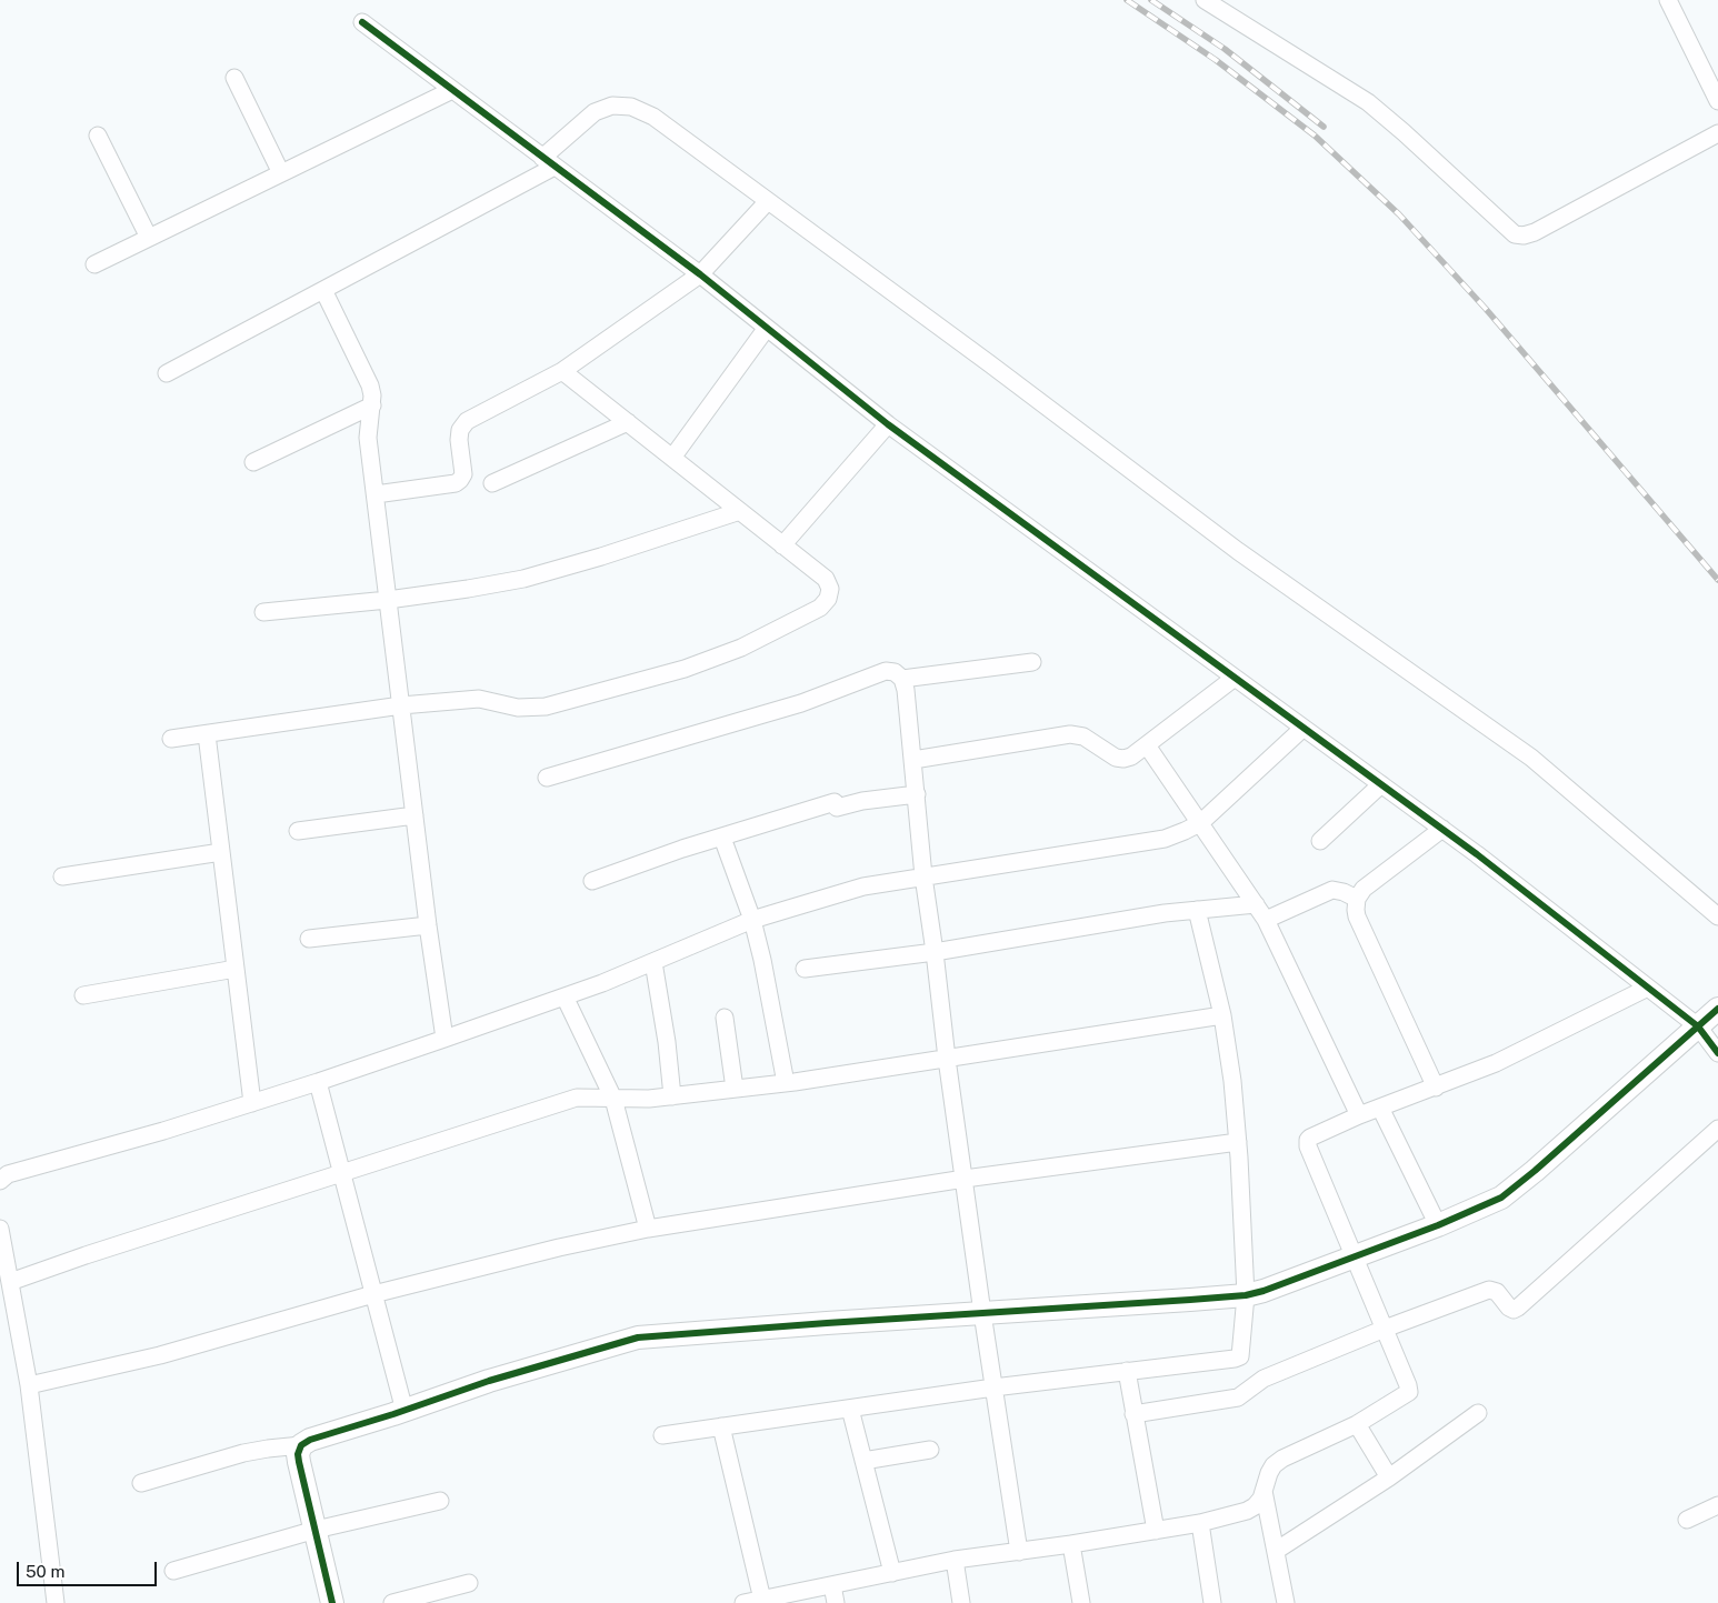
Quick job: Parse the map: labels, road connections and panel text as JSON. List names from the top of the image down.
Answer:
{
  "scale_bar": "50 m"
}
